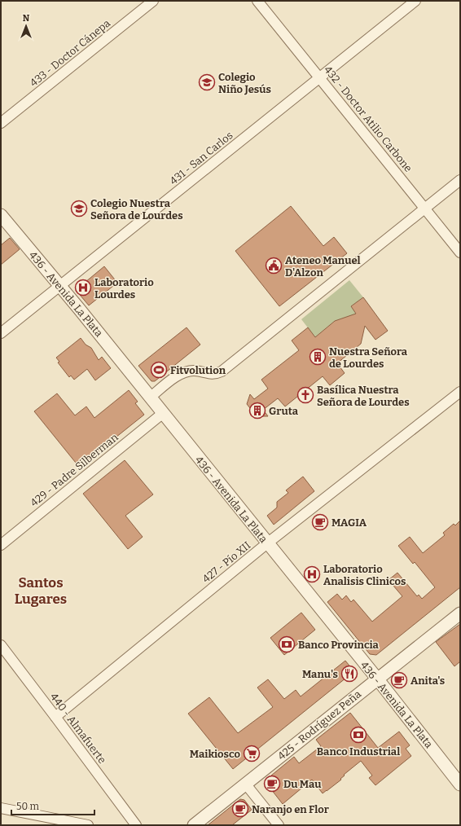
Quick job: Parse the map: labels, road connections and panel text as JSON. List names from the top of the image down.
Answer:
{
  "streets": {
    "street": [
      "433 - Doctor Cánepa",
      "432 - Doctor Atilio Carbone",
      "431 - San Carlos",
      "436 - Avenida La Plata",
      "429 - Padre Silberman",
      "427 - Pío XII",
      "425 - Rodríguez Peña",
      "440 - Almafuerte"
    ]
  },
  "crossings": [
    ["432 - Doctor Atilio Carbone", "431 - San Carlos"],
    ["431 - San Carlos", "436 - Avenida La Plata"],
    ["436 - Avenida La Plata", "429 - Padre Silberman"],
    ["436 - Avenida La Plata", "427 - Pío XII"],
    ["436 - Avenida La Plata", "425 - Rodríguez Peña"],
    ["427 - Pío XII", "440 - Almafuerte"]
  ],
  "districts": ["Santos Lugares"],
  "places": {
    "school or university": ["Colegio Niño Jesús", "Colegio Nuestra Señora de Lourdes"],
    "public building": ["Ateneo Manuel D'Alzon"],
    "hospital": ["Laboratorio Lourdes", "Laboratorio Analisis Clinicos"],
    "building": ["Nuestra Señora de Lourdes", "Gruta"],
    "sports": ["Fitvolution"],
    "church": ["Basílica Nuestra Señora de Lourdes"],
    "cafe": [
      "MAGIA",
      "Anita's",
      "Du Mau",
      "Naranjo en Flor"
    ],
    "bank": ["Banco Provincia", "Banco Industrial"],
    "restaurant": ["Manu's"],
    "supermarket": ["Maikiosco"]
  },
  "scale_bar": "50 m",
  "north": "top"
}
